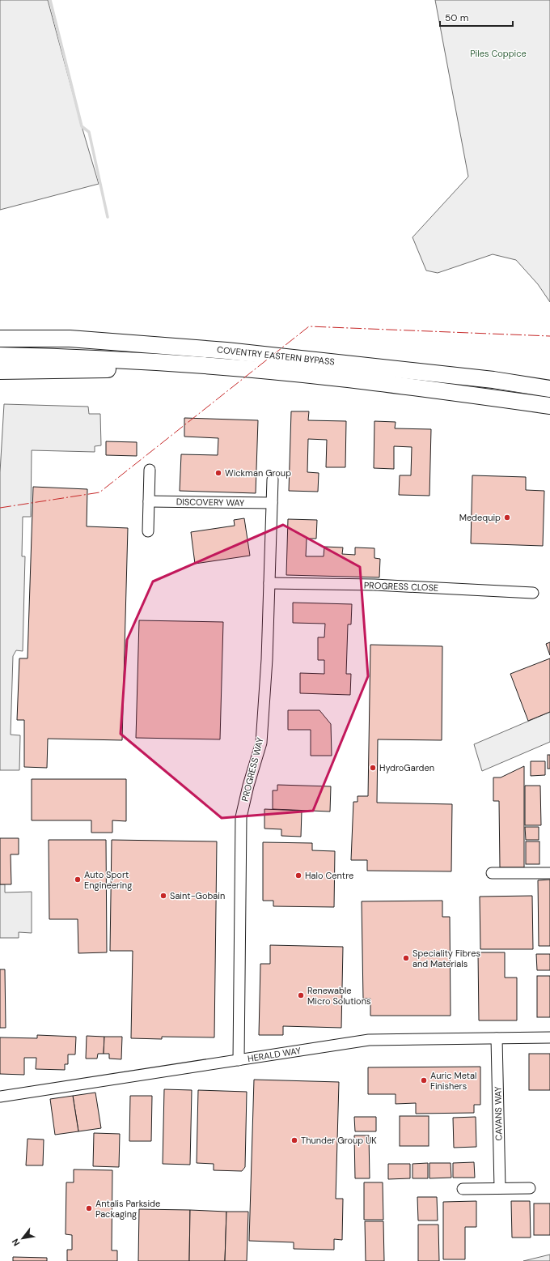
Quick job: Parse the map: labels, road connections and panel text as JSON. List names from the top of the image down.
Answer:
{
  "streets": {
    "highway": ["COVENTRY EASTERN BYPASS"],
    "street": [
      "DISCOVERY WAY",
      "PROGRESS CLOSE",
      "PROGRESS WAY",
      "HERALD WAY",
      "CAVANS WAY"
    ]
  },
  "crossings": [
    ["DISCOVERY WAY", "PROGRESS WAY"],
    ["PROGRESS CLOSE", "PROGRESS WAY"],
    ["PROGRESS WAY", "HERALD WAY"],
    ["HERALD WAY", "CAVANS WAY"]
  ],
  "parks": ["Piles Coppice"],
  "places": [
    "Wickman Group",
    "Medequip",
    "HydroGarden",
    "Halo Centre",
    "Auto Sport Engineering",
    "Saint-Gobain",
    "Speciality Fibres and Materials",
    "Renewable Micro Solutions",
    "Auric Metal Finishers",
    "Thunder Group UK",
    "Antalis Parkside Packaging"
  ],
  "scale_bar": "50 m",
  "north": "bottom left"
}
